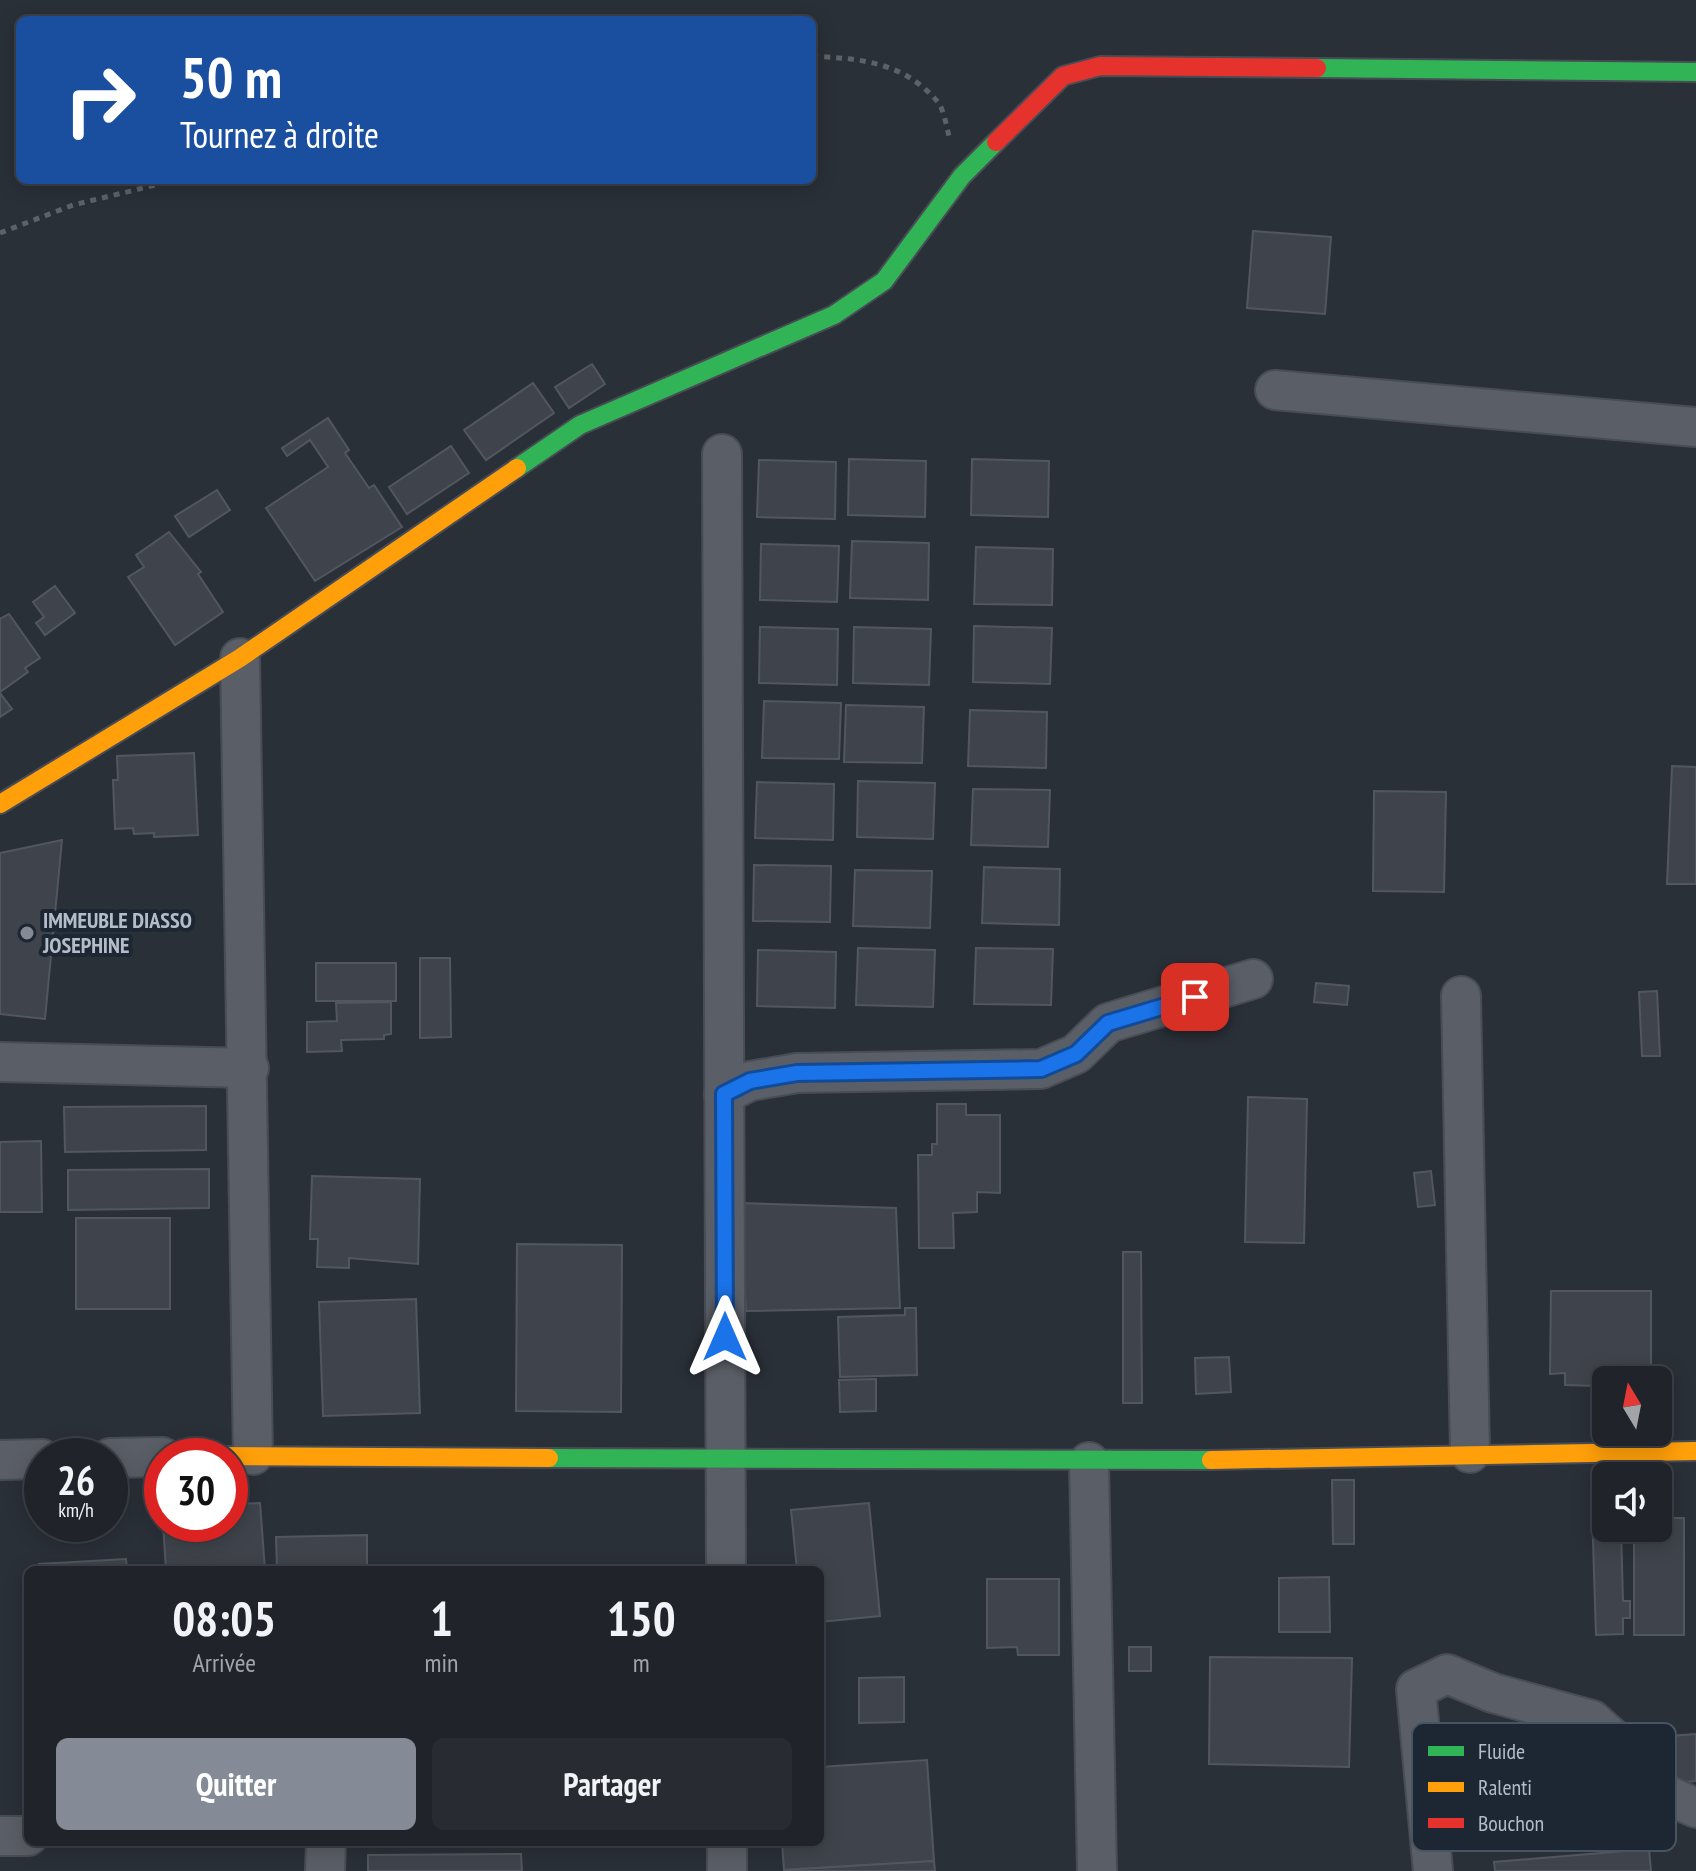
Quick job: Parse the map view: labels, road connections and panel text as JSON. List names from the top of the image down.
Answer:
{
  "places": ["IMMEUBLE DIASSO JOSEPHINE"],
  "legend": ["Fluide", "Ralenti", "Bouchon"],
  "north": "top",
  "page": {
    "turn": ["50 m", "Tournez à droite"],
    "speed": "26 km/h",
    "limit": "30",
    "eta": [
      "08:05",
      "Arrivée",
      "1",
      "min",
      "150",
      "m"
    ],
    "buttons": ["Quitter", "Partager"]
  }
}
